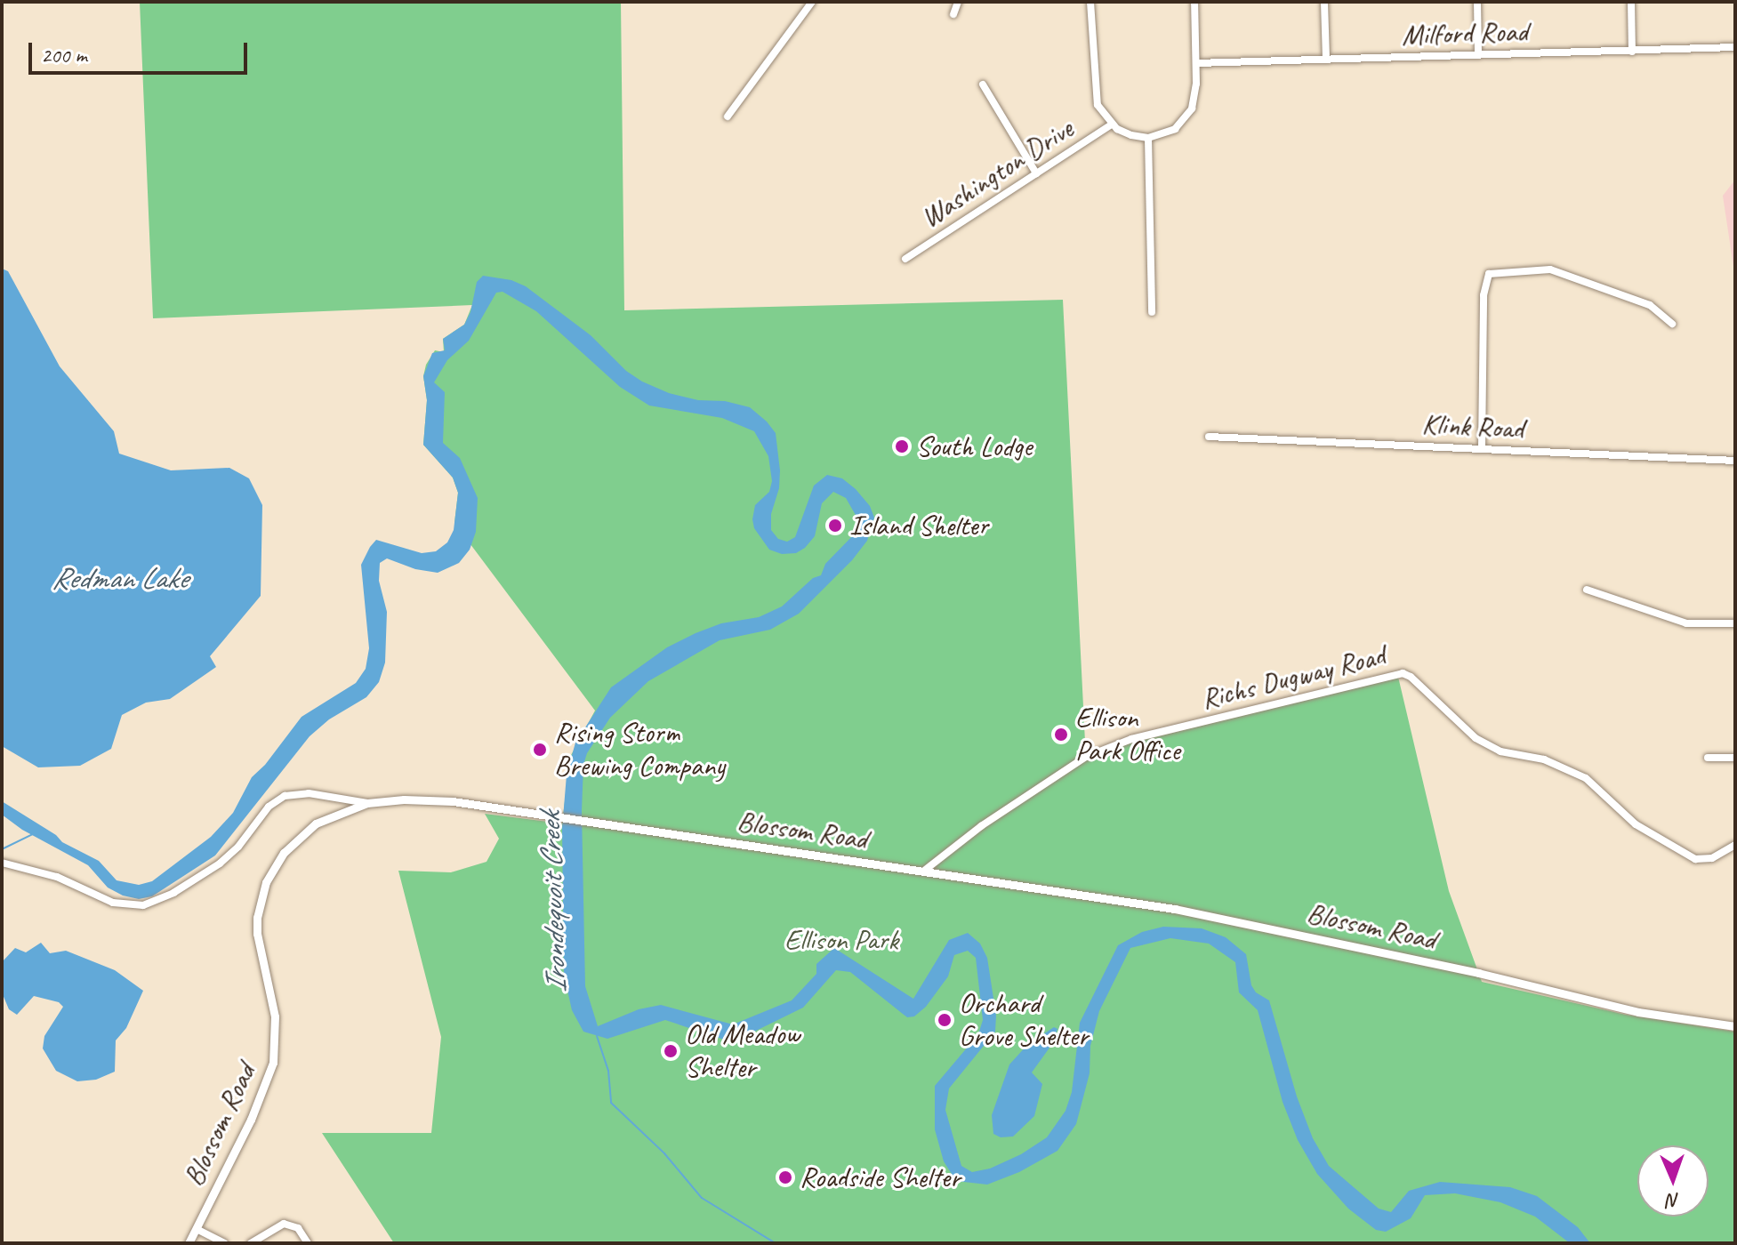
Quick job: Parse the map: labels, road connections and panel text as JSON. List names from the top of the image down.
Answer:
{
  "streets": {
    "street": [
      "Milford Road",
      "Washington Drive",
      "Klink Road",
      "Richs Dugway Road",
      "Blossom Road"
    ]
  },
  "crossings": [
    ["Richs Dugway Road", "Blossom Road"]
  ],
  "water": ["Redman Lake", "Irondequoit Creek"],
  "parks": ["Ellison Park"],
  "places": [
    "South Lodge",
    "Island Shelter",
    "Ellison Park Office",
    "Rising Storm Brewing Company",
    "Orchard Grove Shelter",
    "Old Meadow Shelter",
    "Roadside Shelter"
  ],
  "scale_bar": "200 m",
  "north": "bottom"
}
